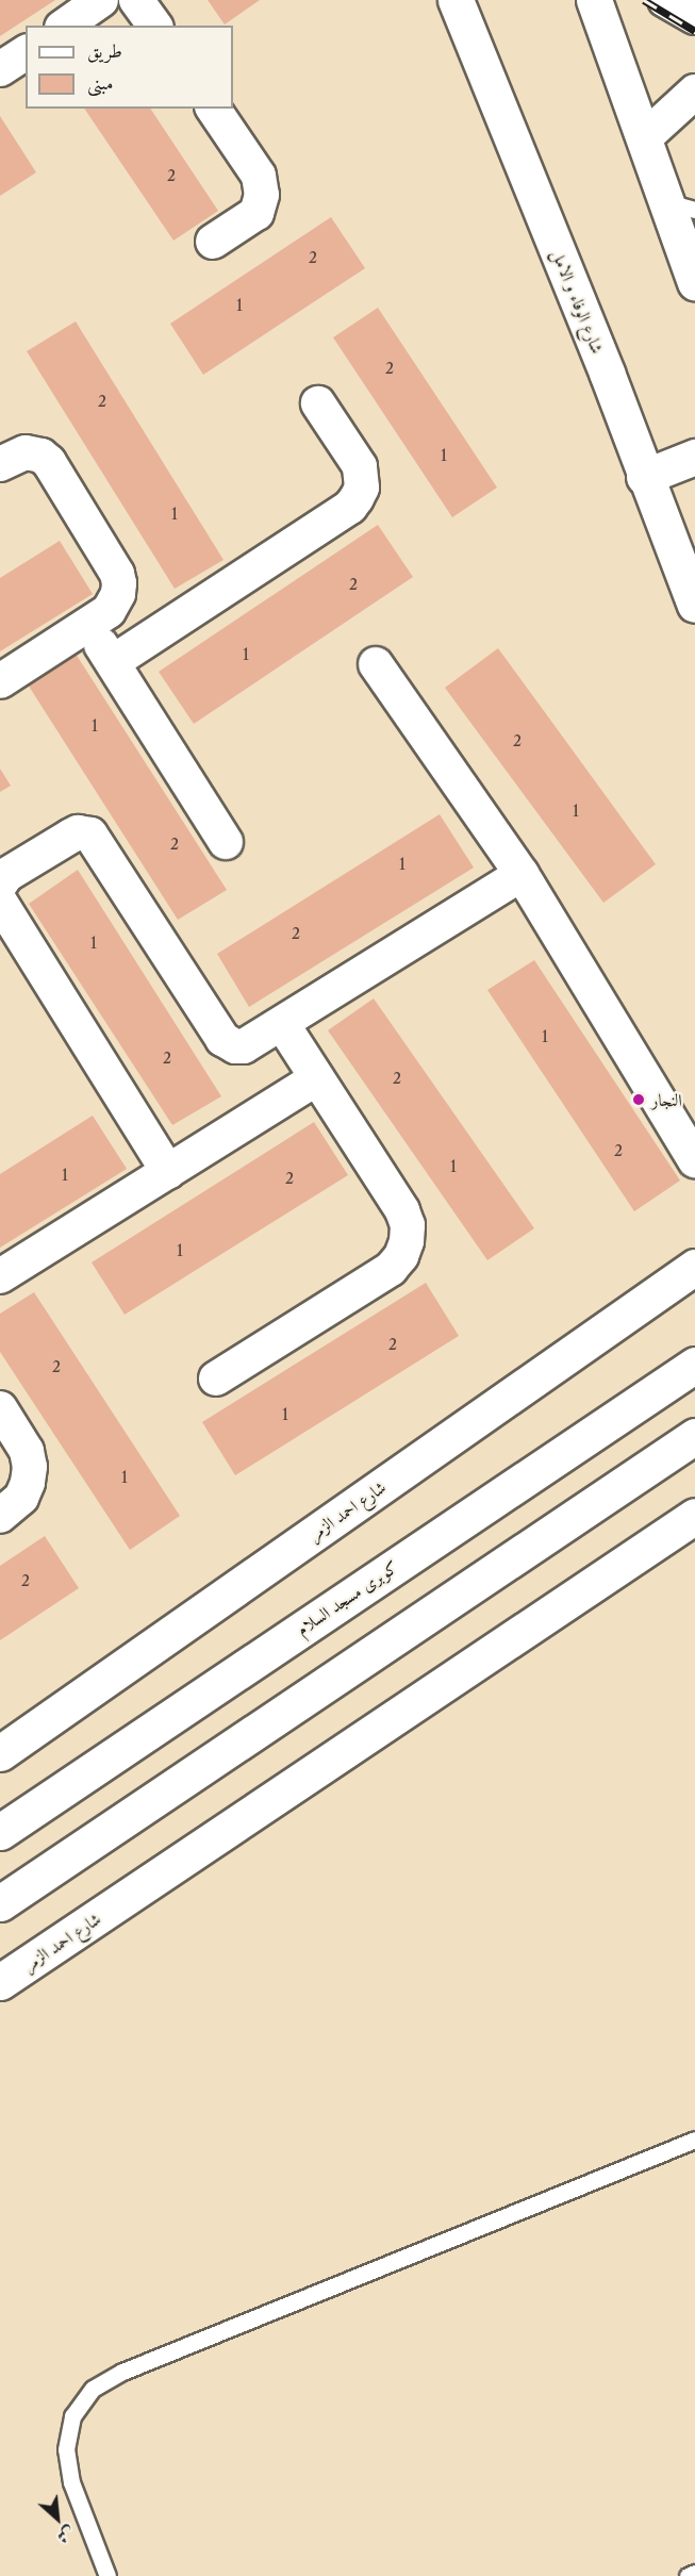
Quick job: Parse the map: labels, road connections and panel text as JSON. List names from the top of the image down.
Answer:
{
  "streets": {
    "main road": ["شارع الوفاء و الامل", "شارع احمد الزمر", "كوبرى مسجد السلام"]
  },
  "places": ["النجار"],
  "house_numbers": [
    "2",
    "2",
    "1",
    "2",
    "2",
    "1",
    "1",
    "2",
    "1",
    "1",
    "2",
    "1",
    "2",
    "1",
    "2",
    "1",
    "1",
    "2",
    "2",
    "2",
    "1",
    "1",
    "2",
    "1",
    "2",
    "2",
    "1",
    "1",
    "2"
  ],
  "legend": ["طريق", "مبنى"],
  "north": "bottom right"
}
